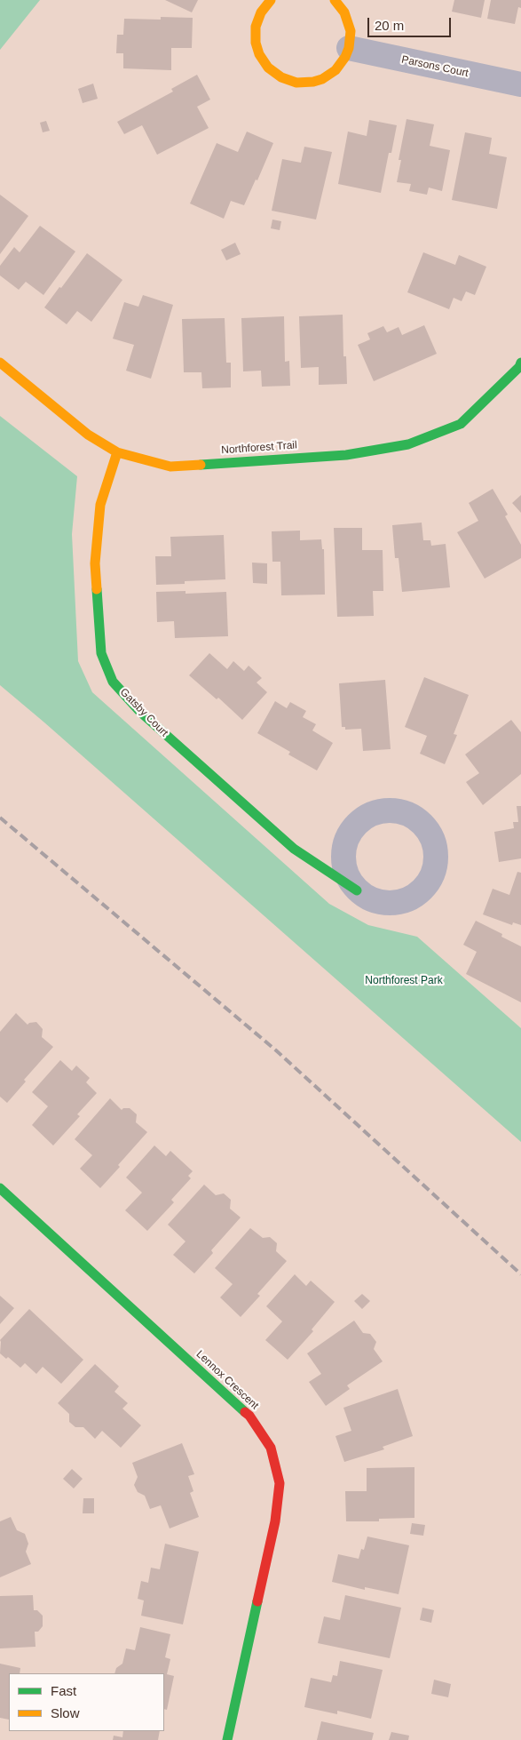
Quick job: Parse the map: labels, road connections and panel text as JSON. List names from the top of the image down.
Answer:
{
  "streets": {
    "street": [
      "Parsons Court",
      "Northforest Trail",
      "Gatsby Court",
      "Lennox Crescent"
    ]
  },
  "crossings": [
    ["Northforest Trail", "Gatsby Court"]
  ],
  "parks": ["Northforest Park"],
  "legend": ["Fast", "Slow"],
  "scale_bar": "20 m"
}
